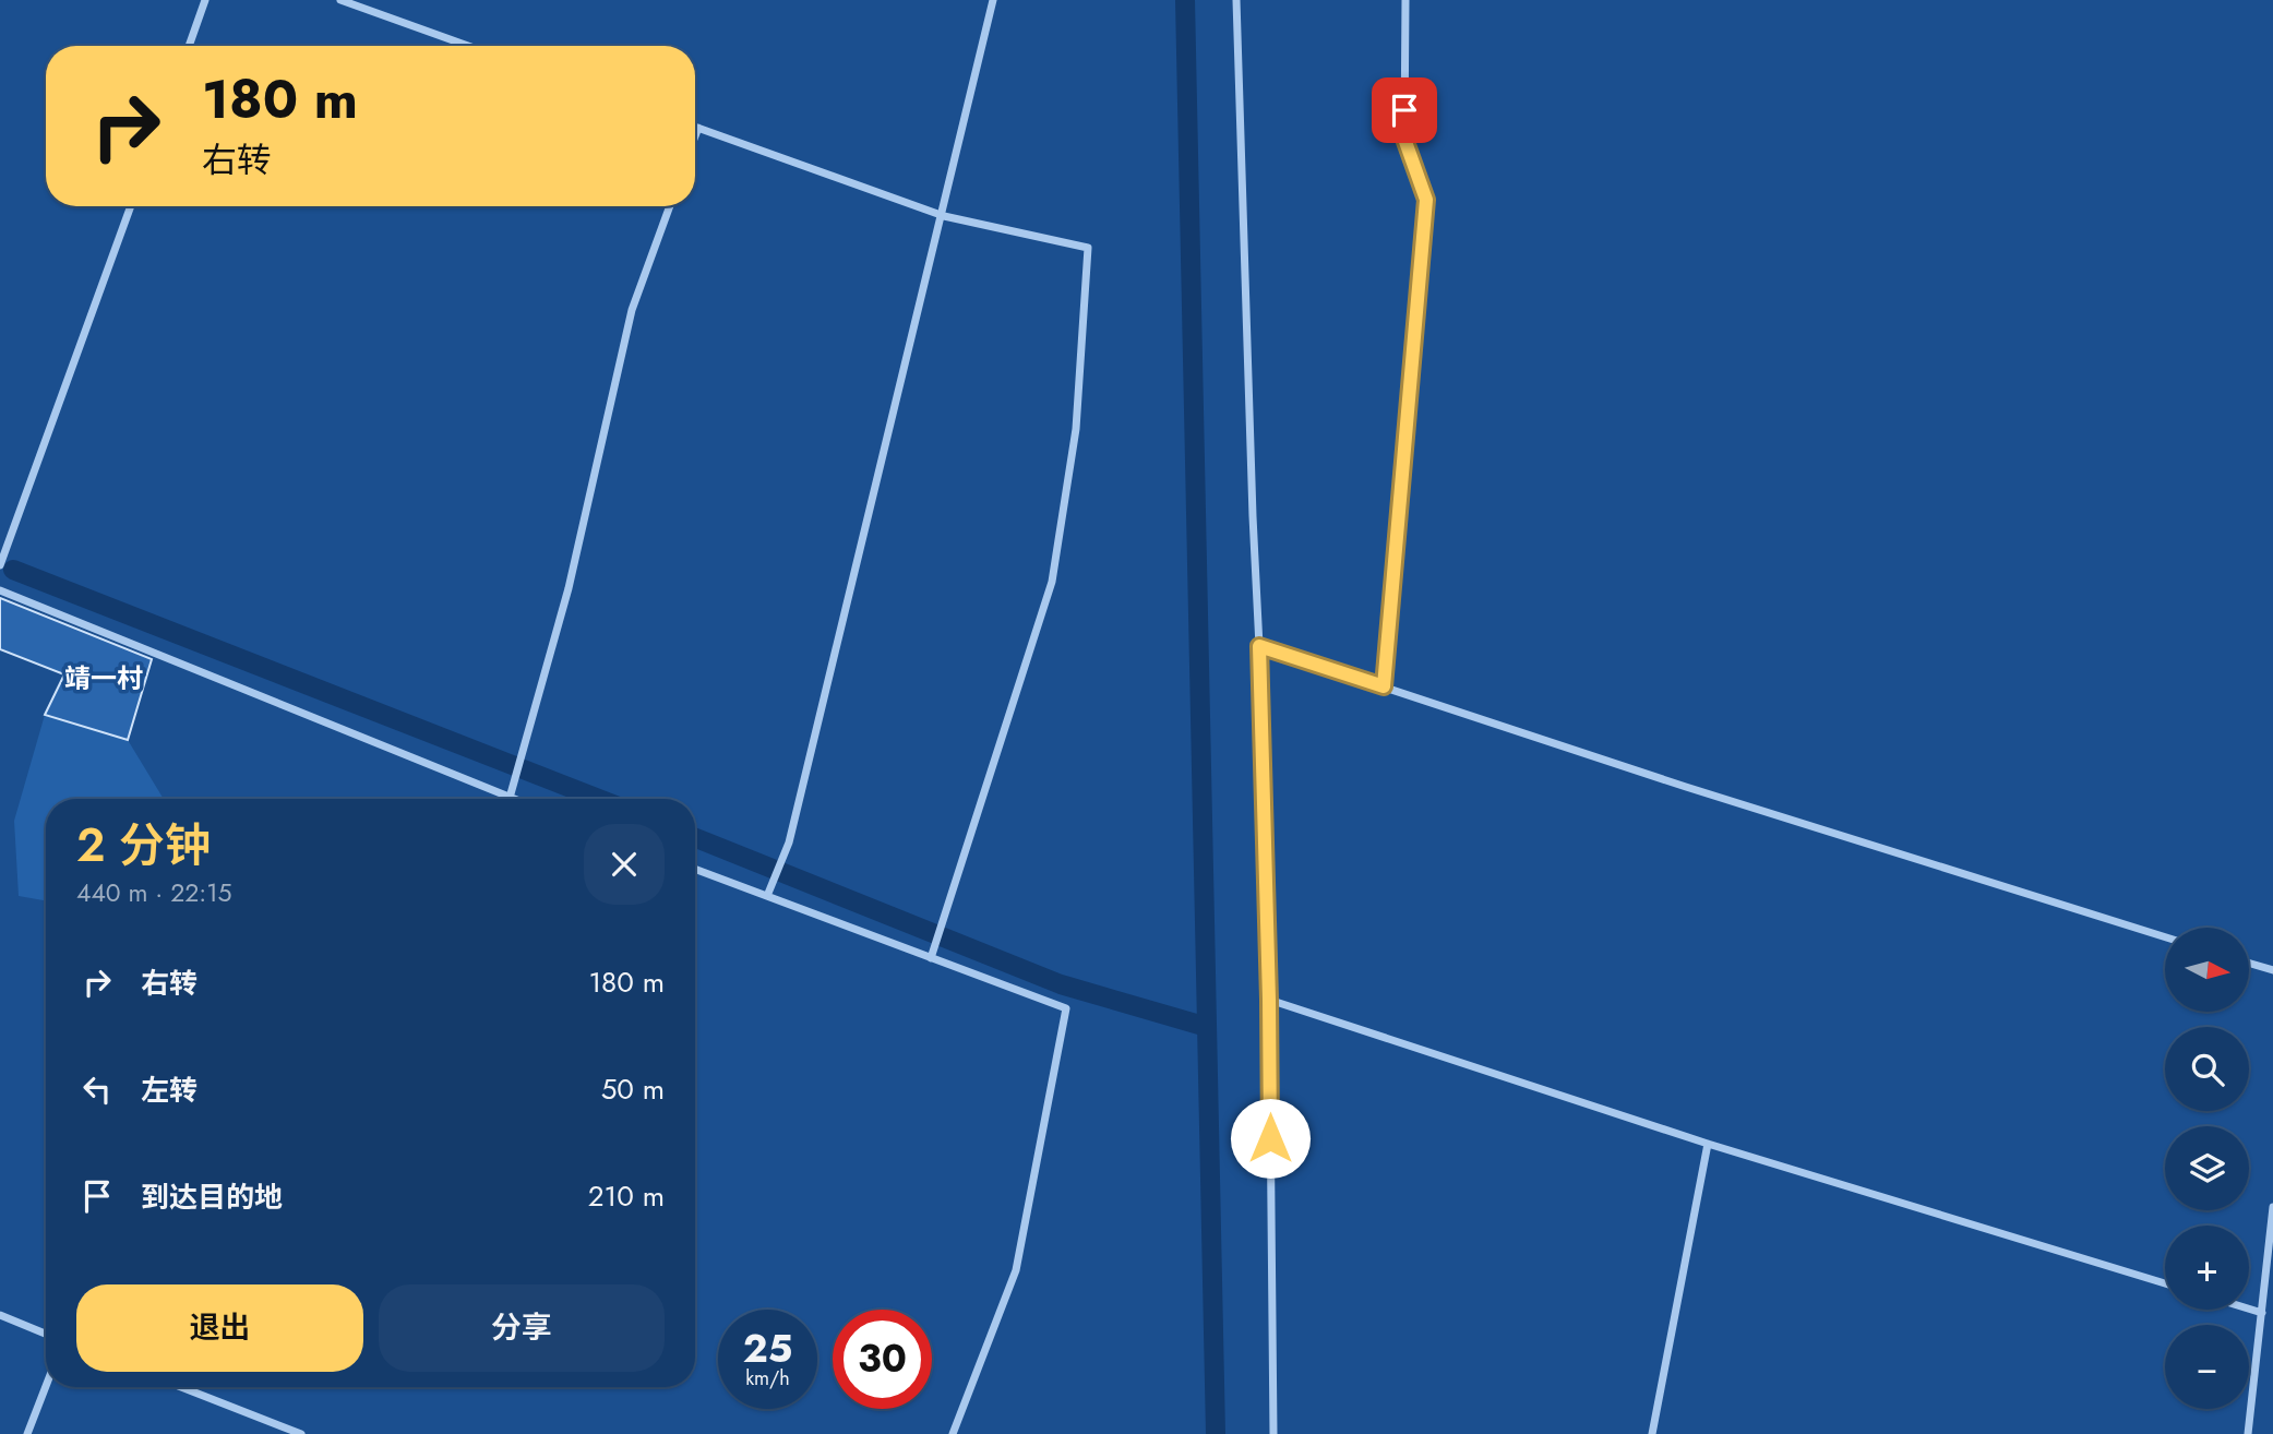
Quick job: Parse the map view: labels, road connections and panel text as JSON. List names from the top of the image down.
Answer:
{
  "districts": ["靖一村"],
  "north": "right",
  "page": {
    "turn": ["180 m", "右转"],
    "heading": ["2 分钟", "440 m · 22:15"],
    "map_buttons": ["+", "−"],
    "list": [
      {
        "name": "右转",
        "value": "180 m"
      },
      {
        "name": "左转",
        "value": "50 m"
      },
      {
        "name": "到达目的地",
        "value": "210 m"
      }
    ],
    "buttons": ["退出", "分享"],
    "speed": "25 km/h",
    "limit": "30"
  }
}
